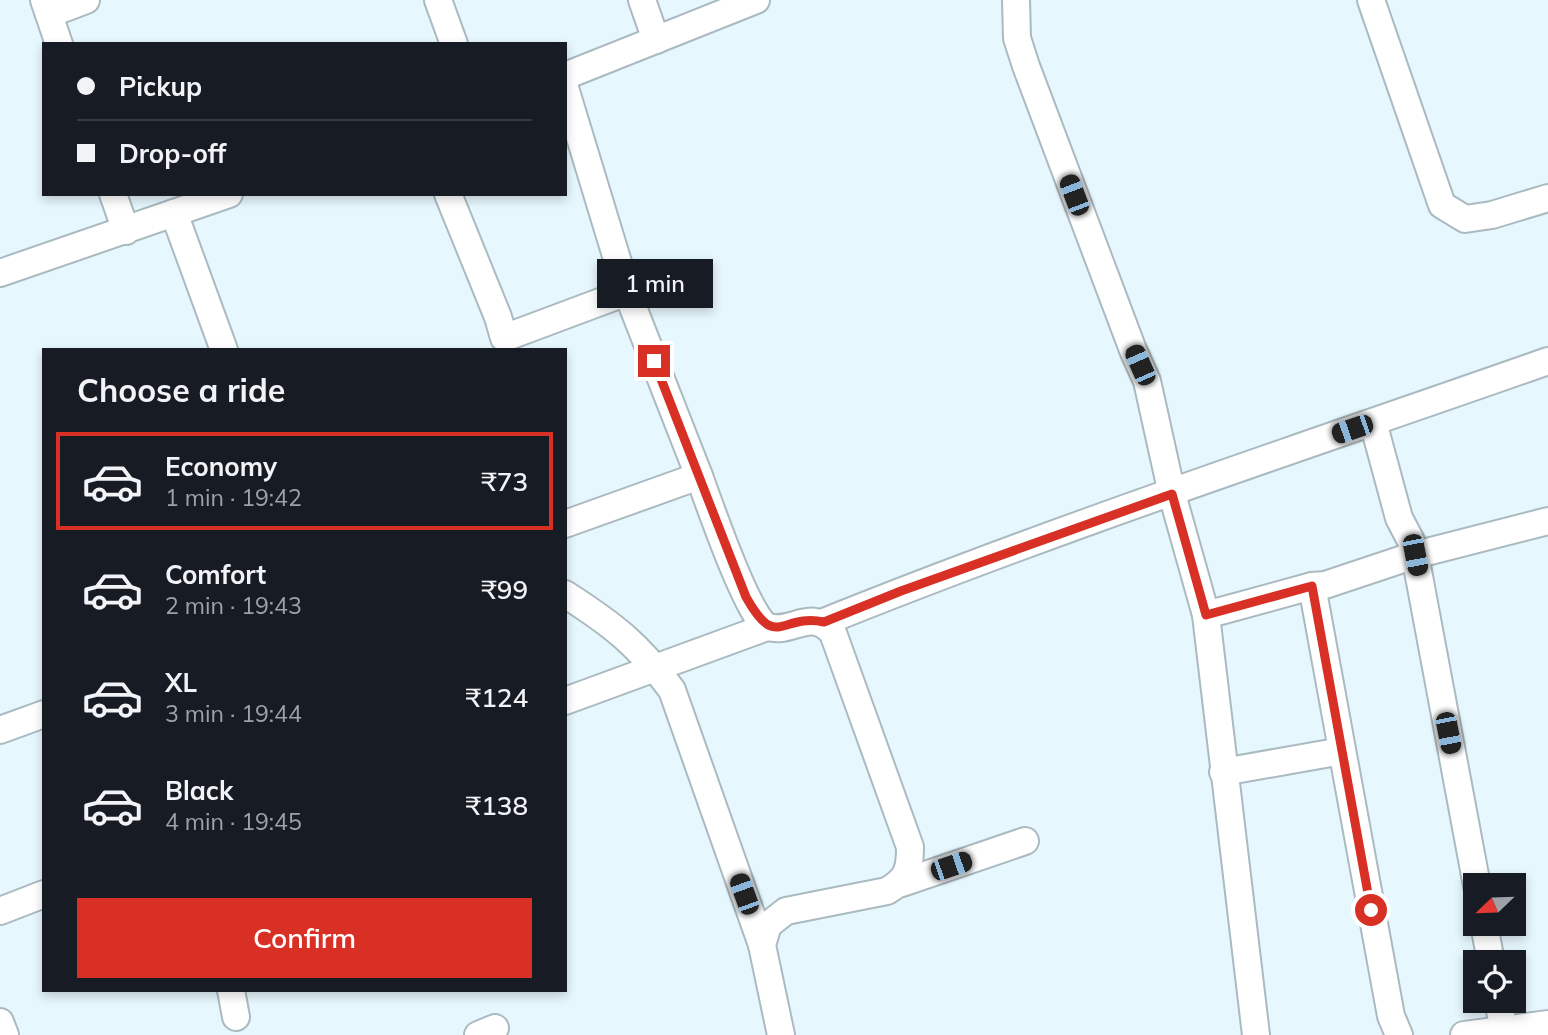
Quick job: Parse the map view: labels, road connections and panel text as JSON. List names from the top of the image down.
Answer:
{
  "north": "bottom left",
  "page": {
    "banner": ["Pickup", "Drop-off"],
    "bubble": "1 min",
    "heading": "Choose a ride",
    "list": [
      {
        "name": "Economy",
        "note": "1 min · 19:42",
        "value": "₹73"
      },
      {
        "name": "Comfort",
        "note": "2 min · 19:43",
        "value": "₹99"
      },
      {
        "name": "XL",
        "note": "3 min · 19:44",
        "value": "₹124"
      },
      {
        "name": "Black",
        "note": "4 min · 19:45",
        "value": "₹138"
      }
    ],
    "buttons": "Confirm"
  }
}
